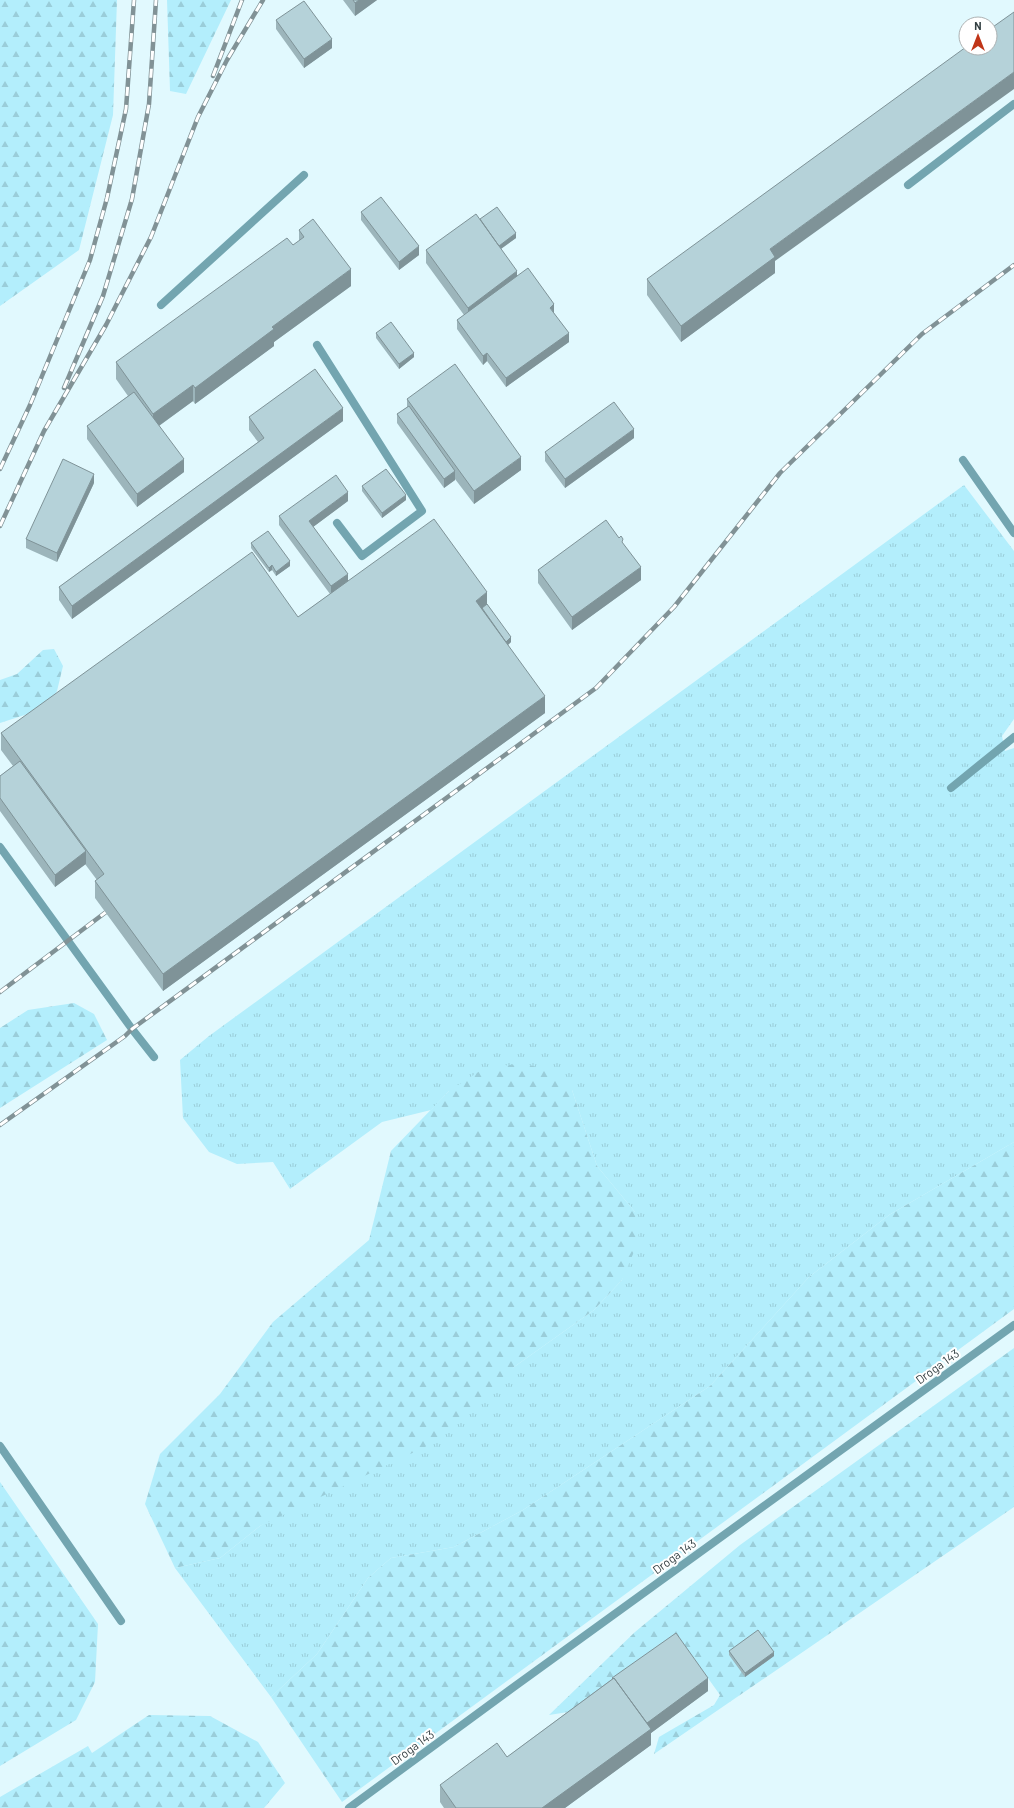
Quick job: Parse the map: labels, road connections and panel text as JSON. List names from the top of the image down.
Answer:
{
  "streets": {
    "lane": ["Droga 143"]
  },
  "north": "top"
}
